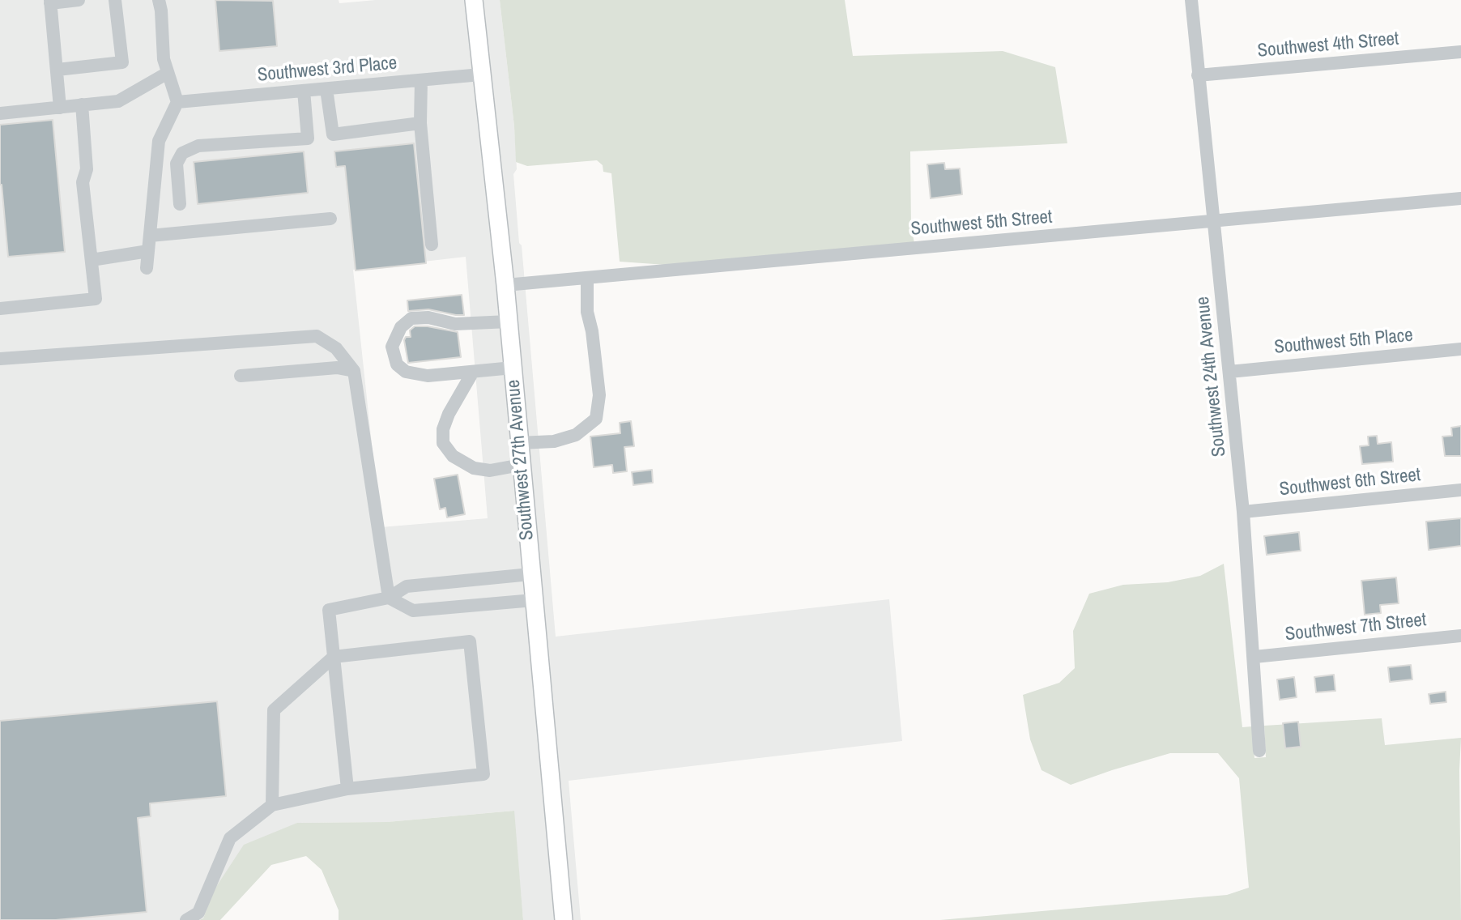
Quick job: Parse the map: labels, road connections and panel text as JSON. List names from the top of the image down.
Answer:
{
  "streets": {
    "main road": ["Southwest 27th Avenue"],
    "street": [
      "Southwest 4th Street",
      "Southwest 3rd Place",
      "Southwest 5th Street",
      "Southwest 5th Place",
      "Southwest 24th Avenue",
      "Southwest 6th Street",
      "Southwest 7th Street"
    ]
  },
  "crossings": [
    ["Southwest 4th Street", "Southwest 24th Avenue"],
    ["Southwest 3rd Place", "Southwest 27th Avenue"],
    ["Southwest 5th Street", "Southwest 24th Avenue"],
    ["Southwest 5th Street", "Southwest 27th Avenue"],
    ["Southwest 5th Place", "Southwest 24th Avenue"],
    ["Southwest 24th Avenue", "Southwest 6th Street"],
    ["Southwest 24th Avenue", "Southwest 7th Street"]
  ]
}
